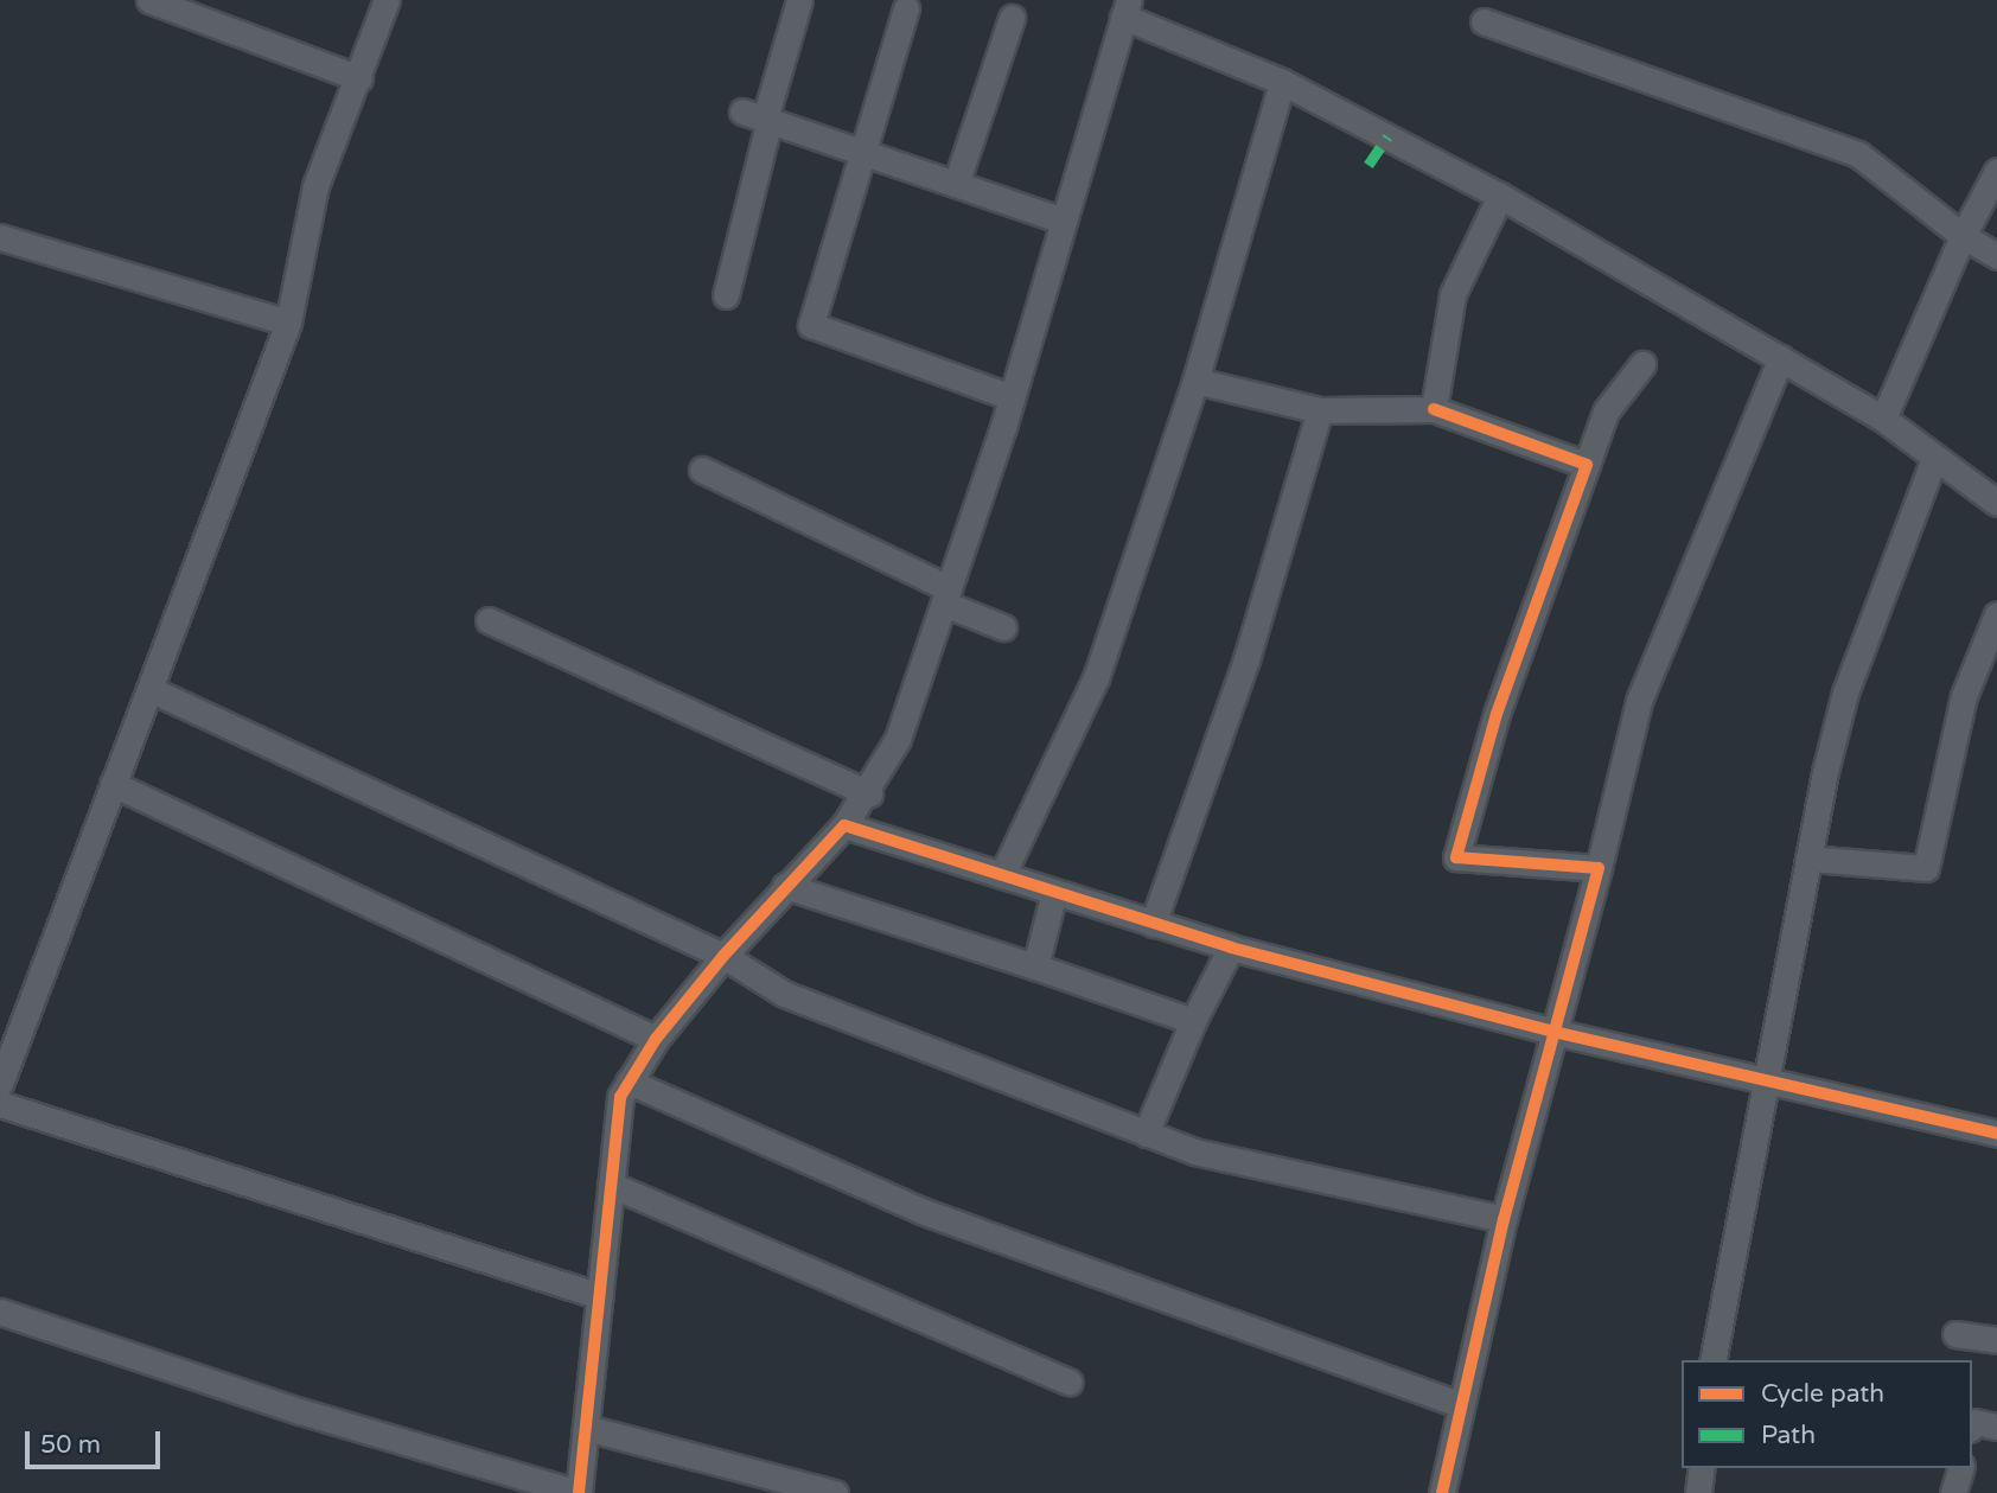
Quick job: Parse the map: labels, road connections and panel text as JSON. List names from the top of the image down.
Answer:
{
  "legend": ["Cycle path", "Path"],
  "scale_bar": "50 m"
}
